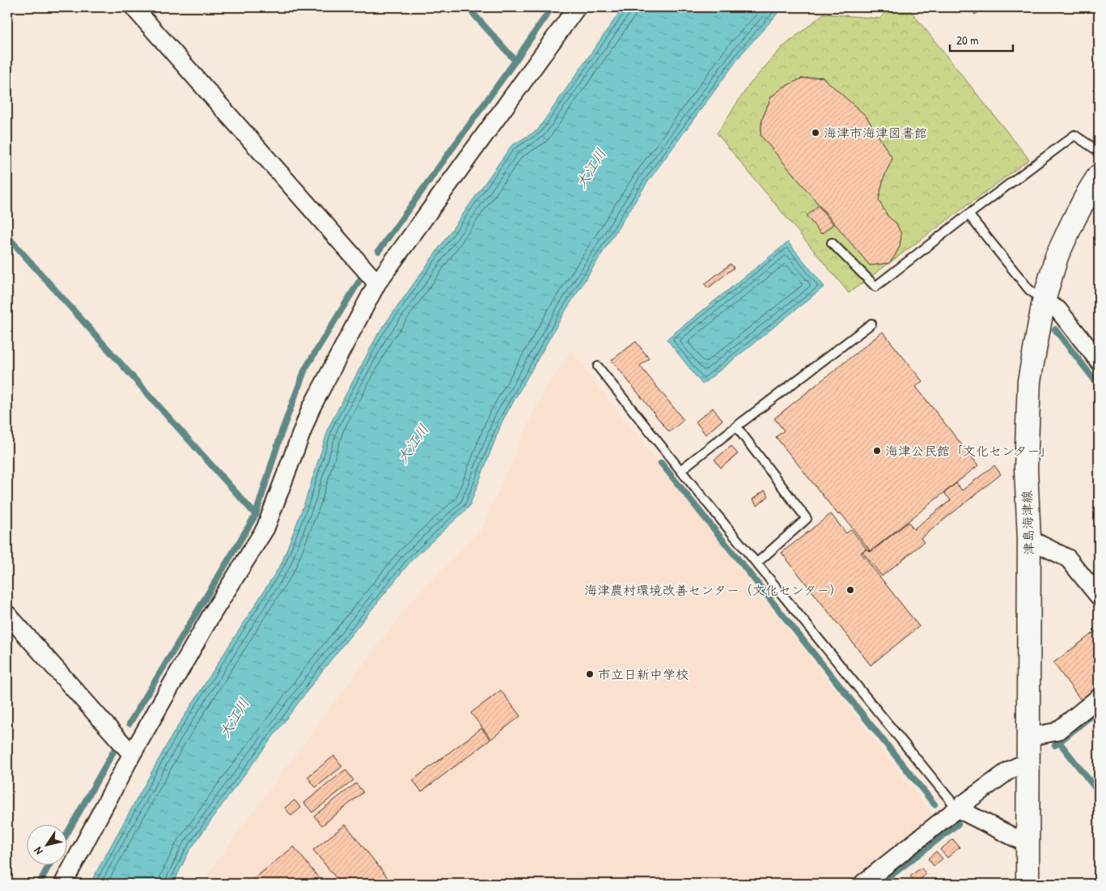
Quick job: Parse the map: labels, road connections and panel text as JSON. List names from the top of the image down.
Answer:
{
  "streets": {
    "main road": ["津島海津線"]
  },
  "water": ["大江川"],
  "places": [
    "海津市海津図書館",
    "海津公民館「文化センター」",
    "海津農村環境改善センター（文化センター）",
    "市立日新中学校"
  ],
  "scale_bar": "20 m",
  "north": "bottom left"
}
